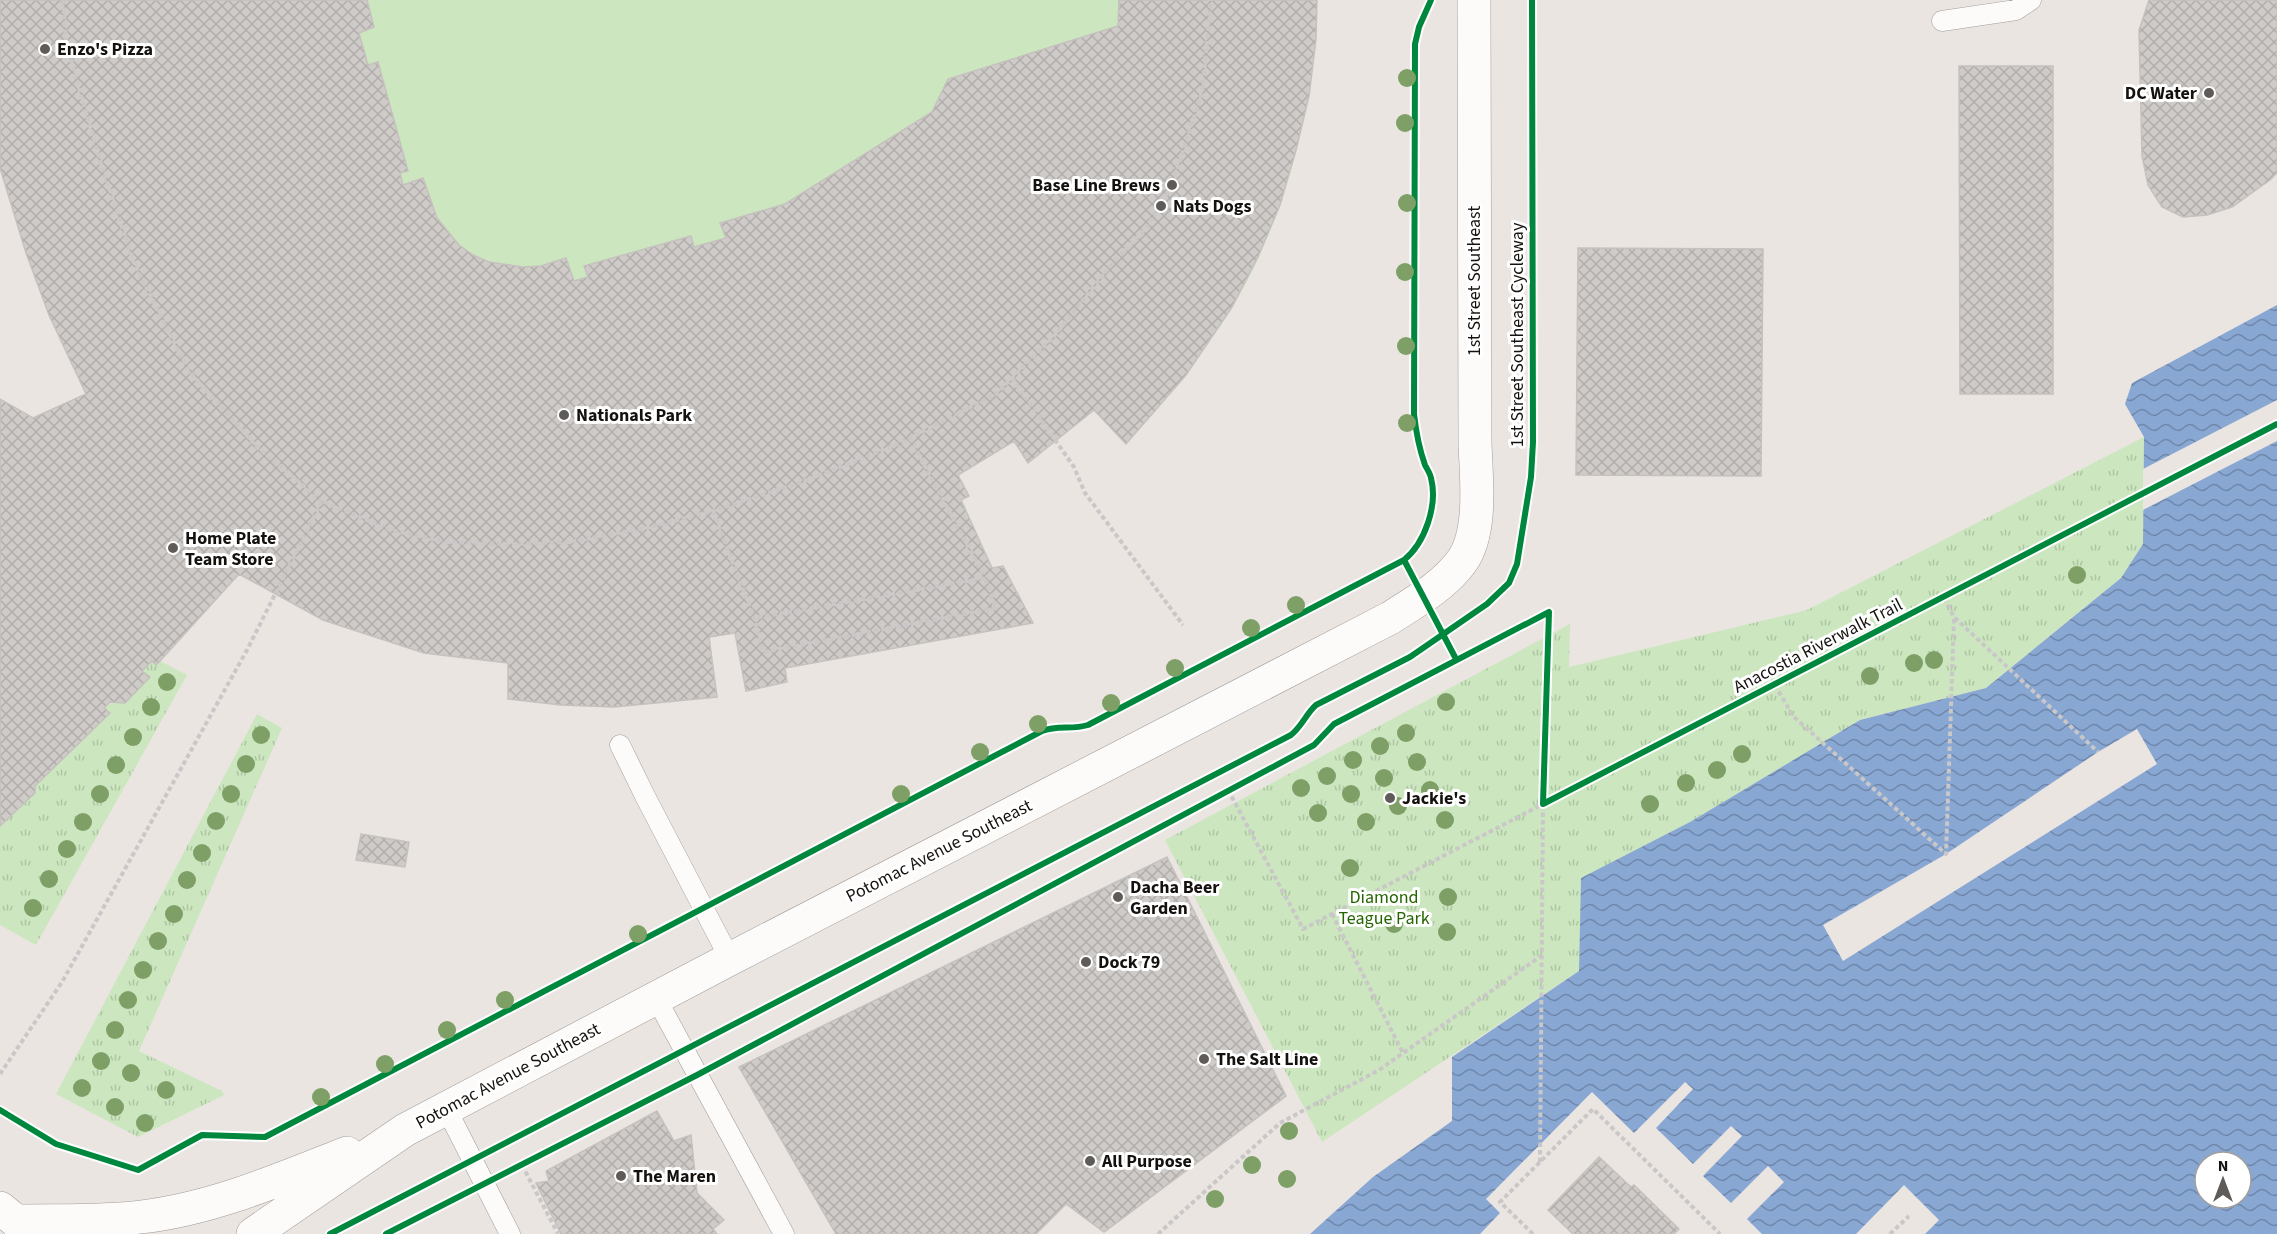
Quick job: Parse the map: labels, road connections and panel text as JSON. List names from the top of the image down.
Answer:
{
  "streets": {
    "street": ["1st Street Southeast", "Potomac Avenue Southeast"],
    "cycle path": ["1st Street Southeast Cycleway", "Anacostia Riverwalk Trail"]
  },
  "crossings": [
    ["1st Street Southeast", "Potomac Avenue Southeast"]
  ],
  "parks": ["Diamond Teague Park"],
  "places": [
    "Enzo's Pizza",
    "DC Water",
    "Base Line Brews",
    "Nats Dogs",
    "Nationals Park",
    "Home Plate Team Store",
    "Jackie's",
    "Dacha Beer Garden",
    "Dock 79",
    "The Salt Line",
    "All Purpose",
    "The Maren"
  ],
  "north": "top"
}
